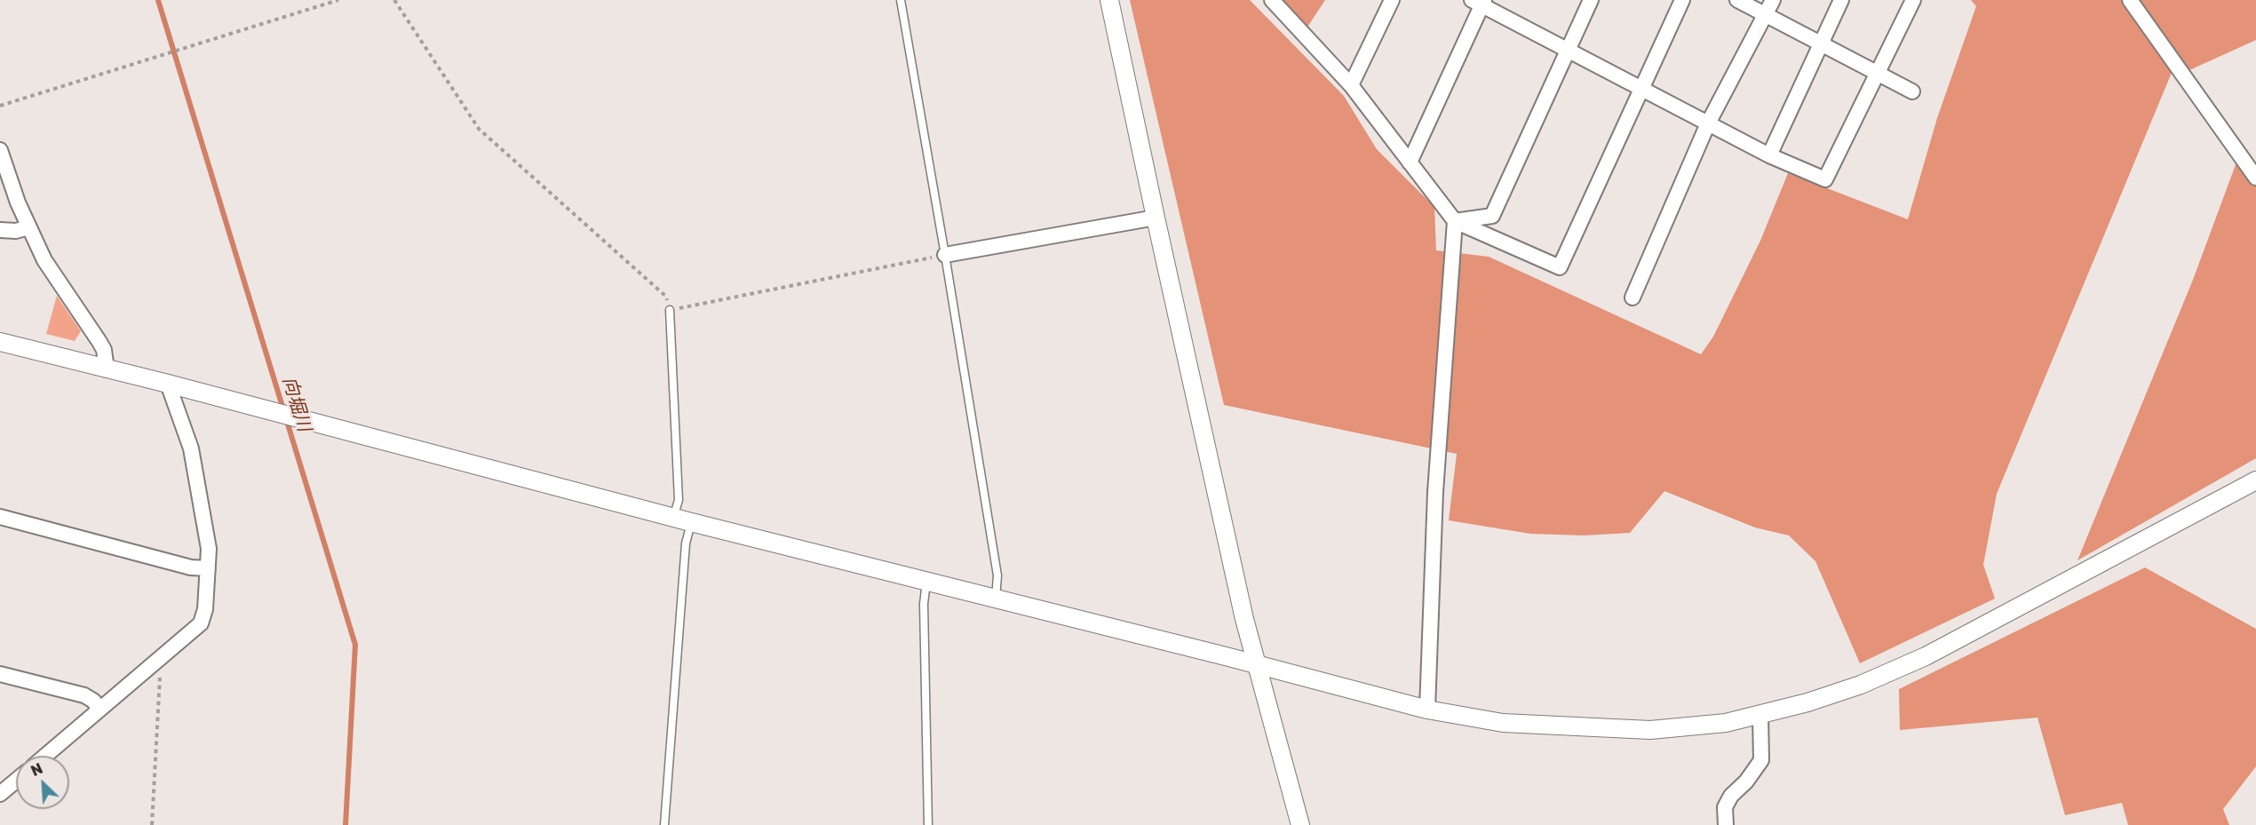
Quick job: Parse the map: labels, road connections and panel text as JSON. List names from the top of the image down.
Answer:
{
  "water": ["向堀川"],
  "north": "top left"
}
